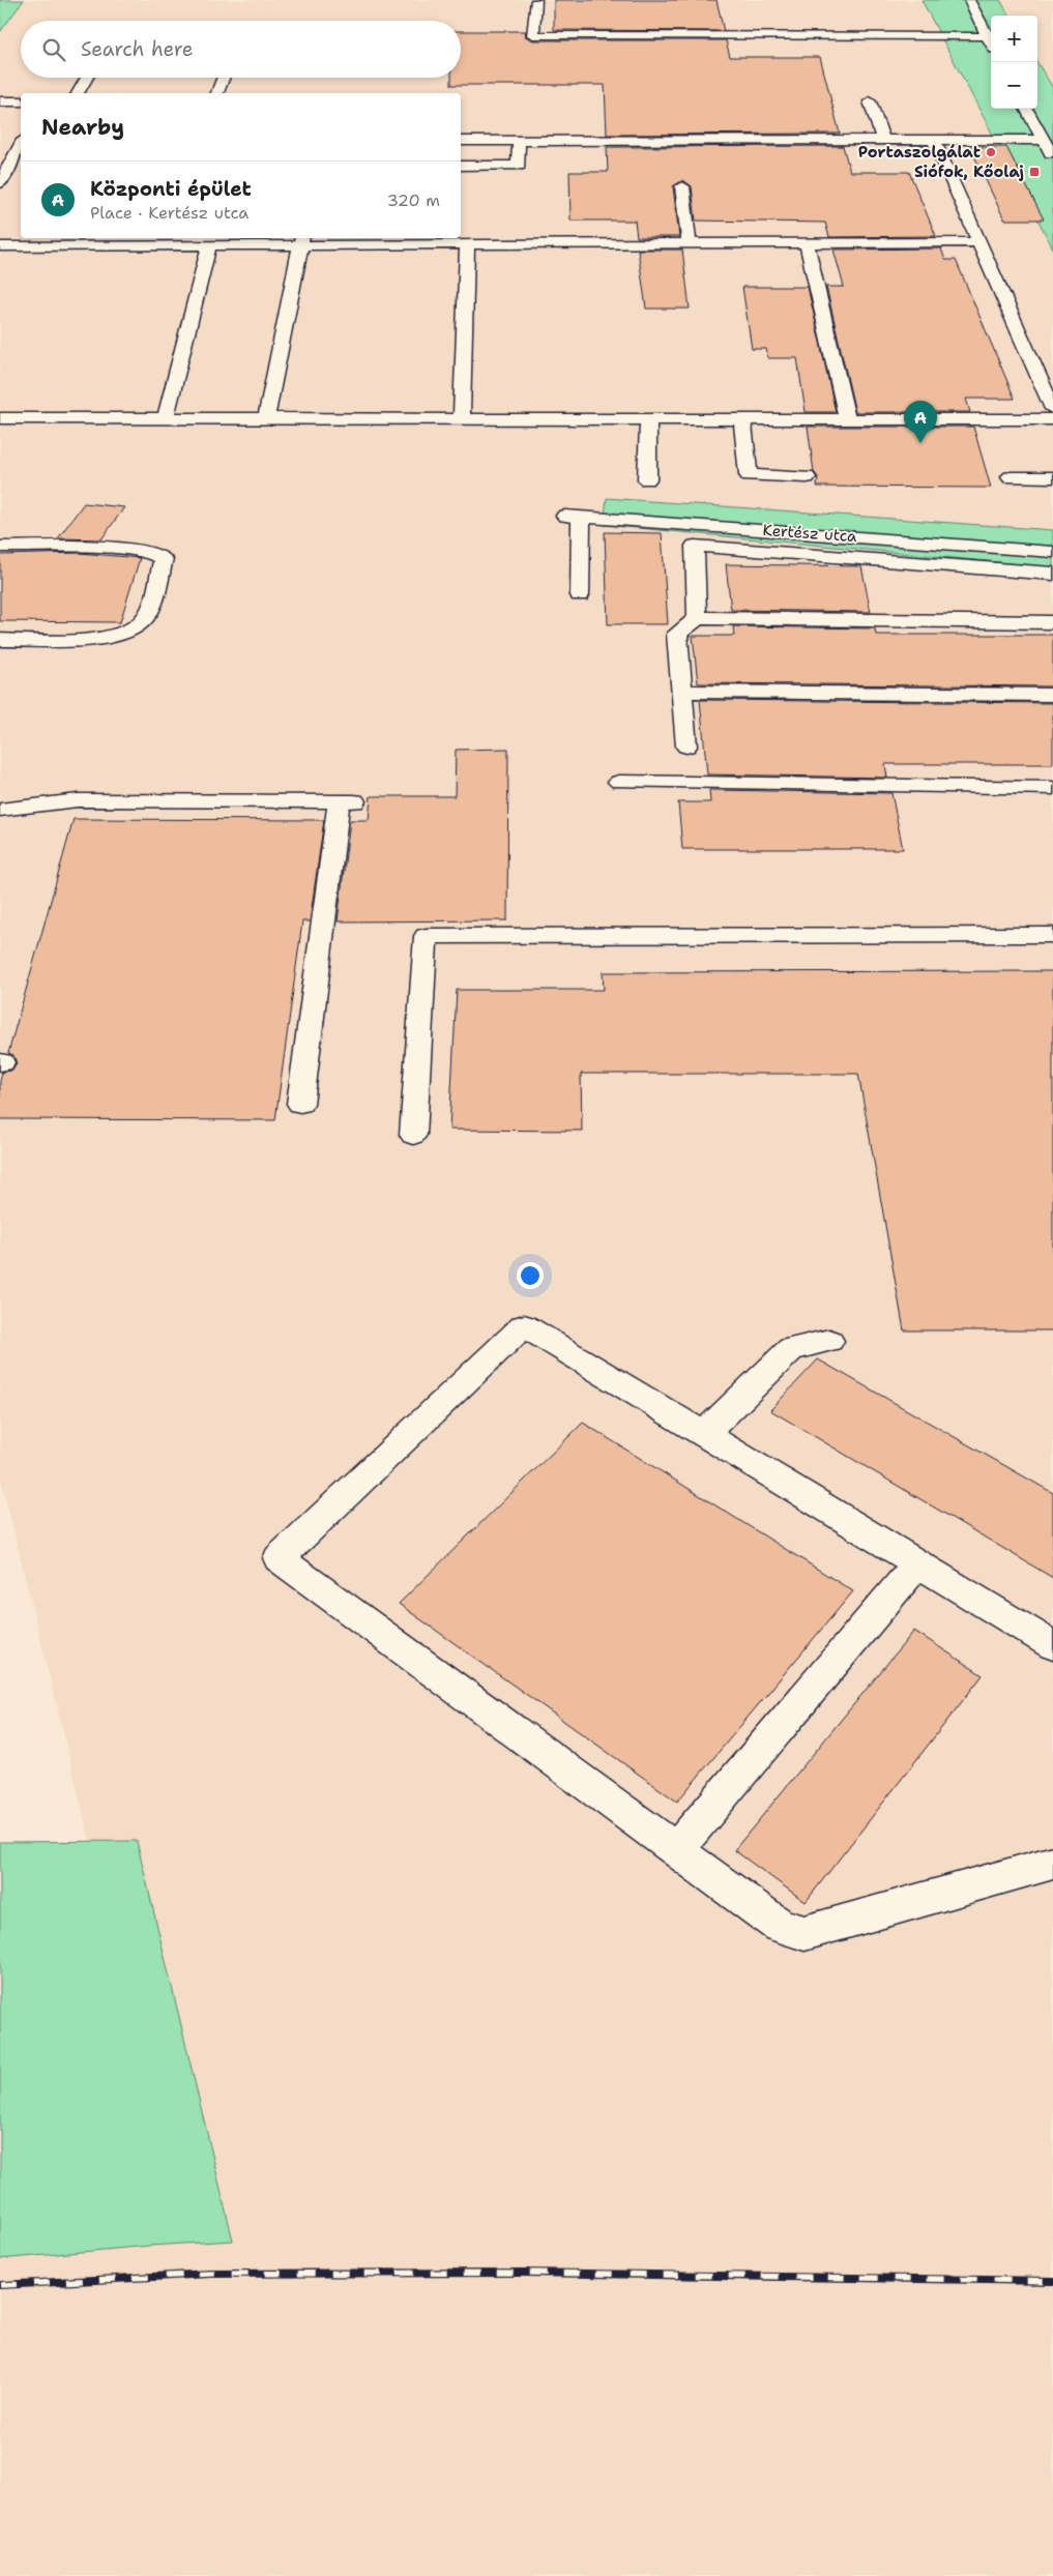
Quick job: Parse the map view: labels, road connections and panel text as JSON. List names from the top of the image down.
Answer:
{
  "streets": {
    "street": ["Kertész utca"]
  },
  "places": {
    "other": ["Portaszolgálat"],
    "transit": ["Siófok, Kőolaj"]
  },
  "page": {
    "map_buttons": ["+", "−"],
    "search": "Search here",
    "heading": "Nearby",
    "list": [
      {
        "mark": "A",
        "name": "Központi épület",
        "note": "Place · Kertész utca",
        "value": "320 m"
      }
    ],
    "pins": "A"
  }
}
